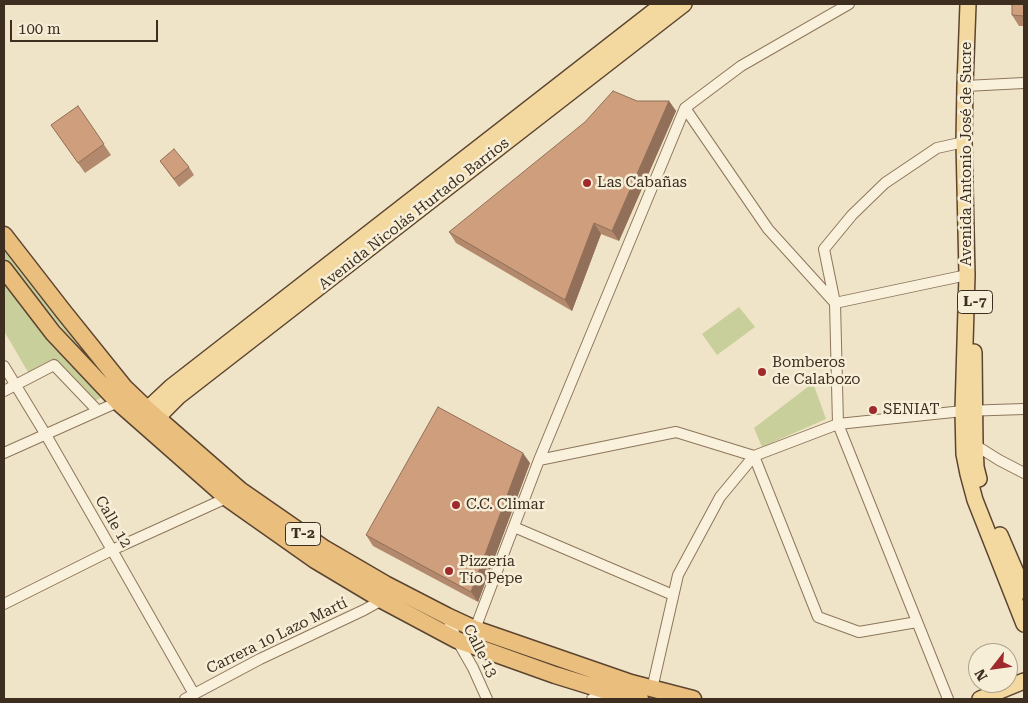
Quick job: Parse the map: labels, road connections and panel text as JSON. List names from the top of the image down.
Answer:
{
  "streets": {
    "highway": ["T-2"],
    "main road": ["Avenida Antonio José de Sucre", "Avenida Nicolás Hurtado Barrios", "L-7"],
    "street": ["Calle 12", "Carrera 10 Lazo Martí", "Calle 13"]
  },
  "crossings": [
    ["Avenida Nicolás Hurtado Barrios", "T-2"],
    ["Calle 12", "Carrera 10 Lazo Martí"],
    ["T-2", "Carrera 10 Lazo Martí"],
    ["T-2", "Calle 13"]
  ],
  "places": [
    "Las Cabañas",
    "Bomberos de Calabozo",
    "SENIAT",
    "C.C. Climar",
    "Pizzería Tío Pepe"
  ],
  "scale_bar": "100 m",
  "north": "bottom left"
}
